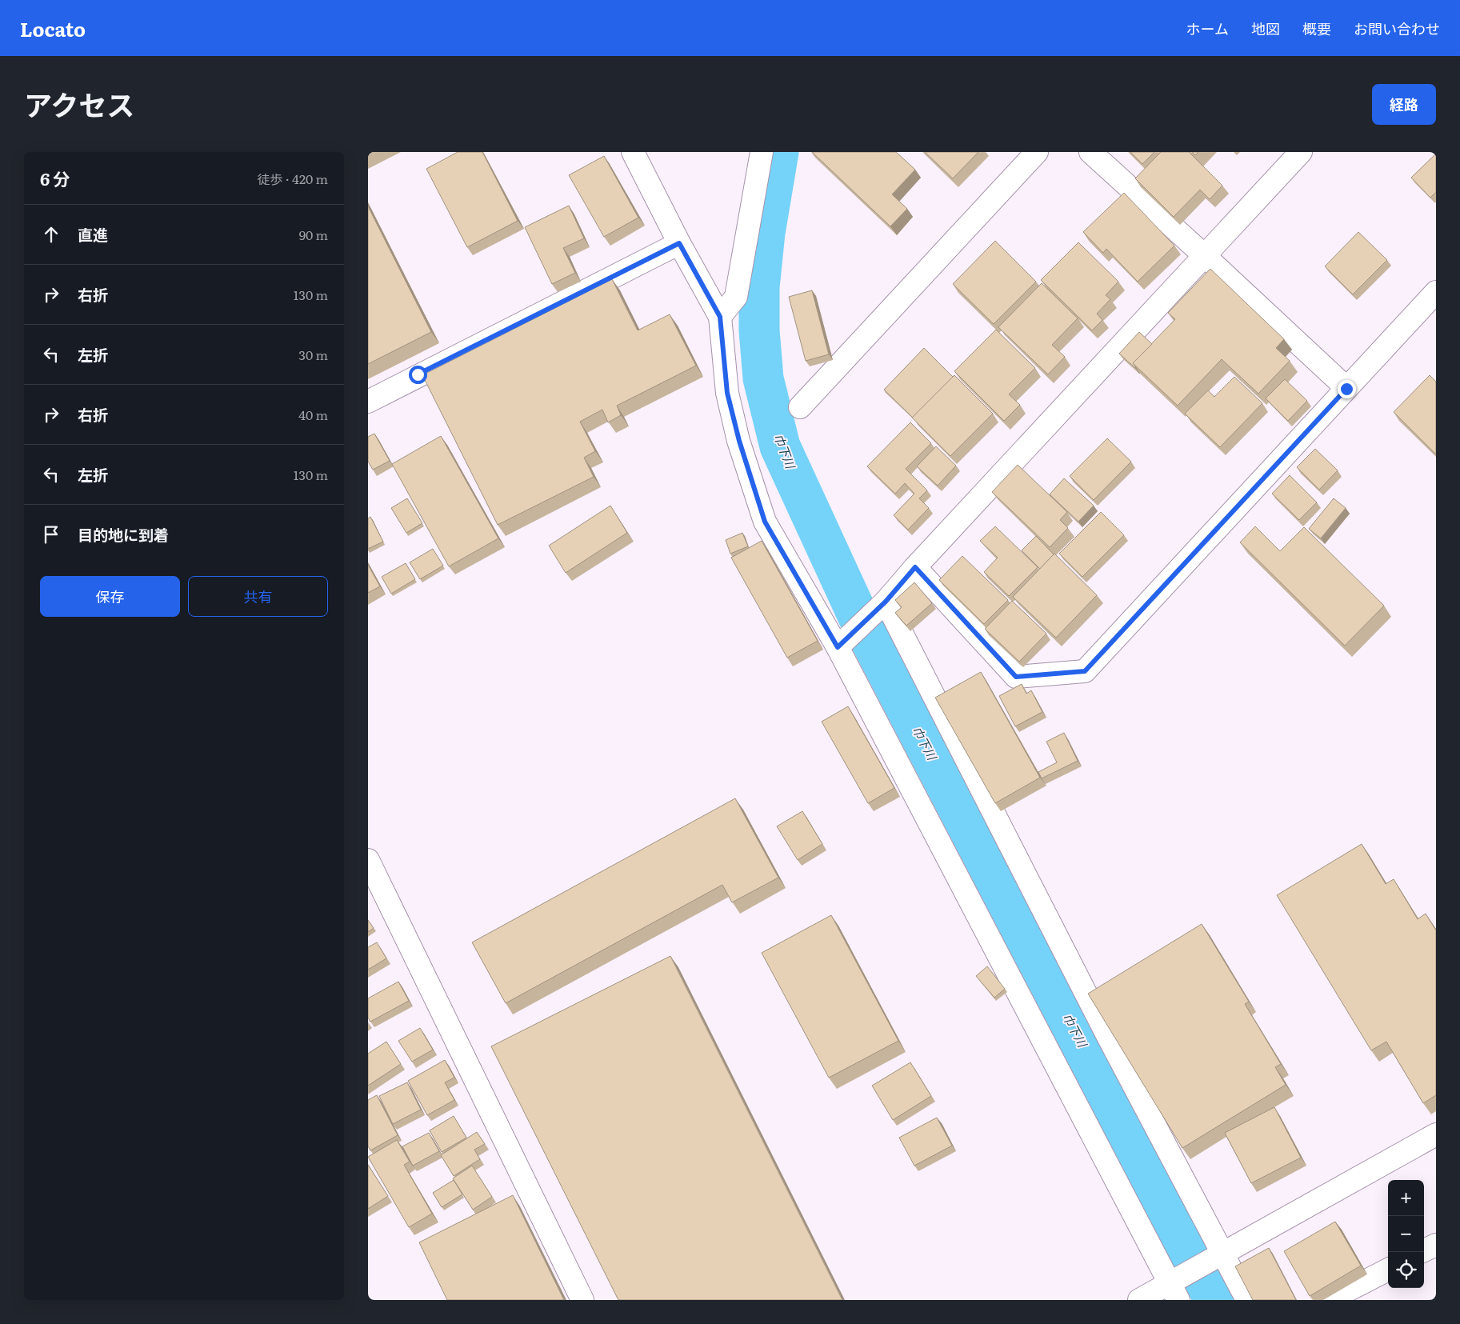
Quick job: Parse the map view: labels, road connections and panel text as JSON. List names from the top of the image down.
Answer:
{
  "water": ["巾下川"],
  "page": {
    "header": "Locato",
    "nav": [
      "ホーム",
      "地図",
      "概要",
      "お問い合わせ"
    ],
    "title": "アクセス",
    "buttons": [
      "経路",
      ["保存", "共有"]
    ],
    "heading": ["6 分", "徒歩 · 420 m"],
    "list": [
      ["直進", "90 m"],
      ["右折", "130 m"],
      ["左折", "30 m"],
      ["右折", "40 m"],
      ["左折", "130 m"],
      "目的地に到着"
    ],
    "map_buttons": ["+", "−"]
  }
}
